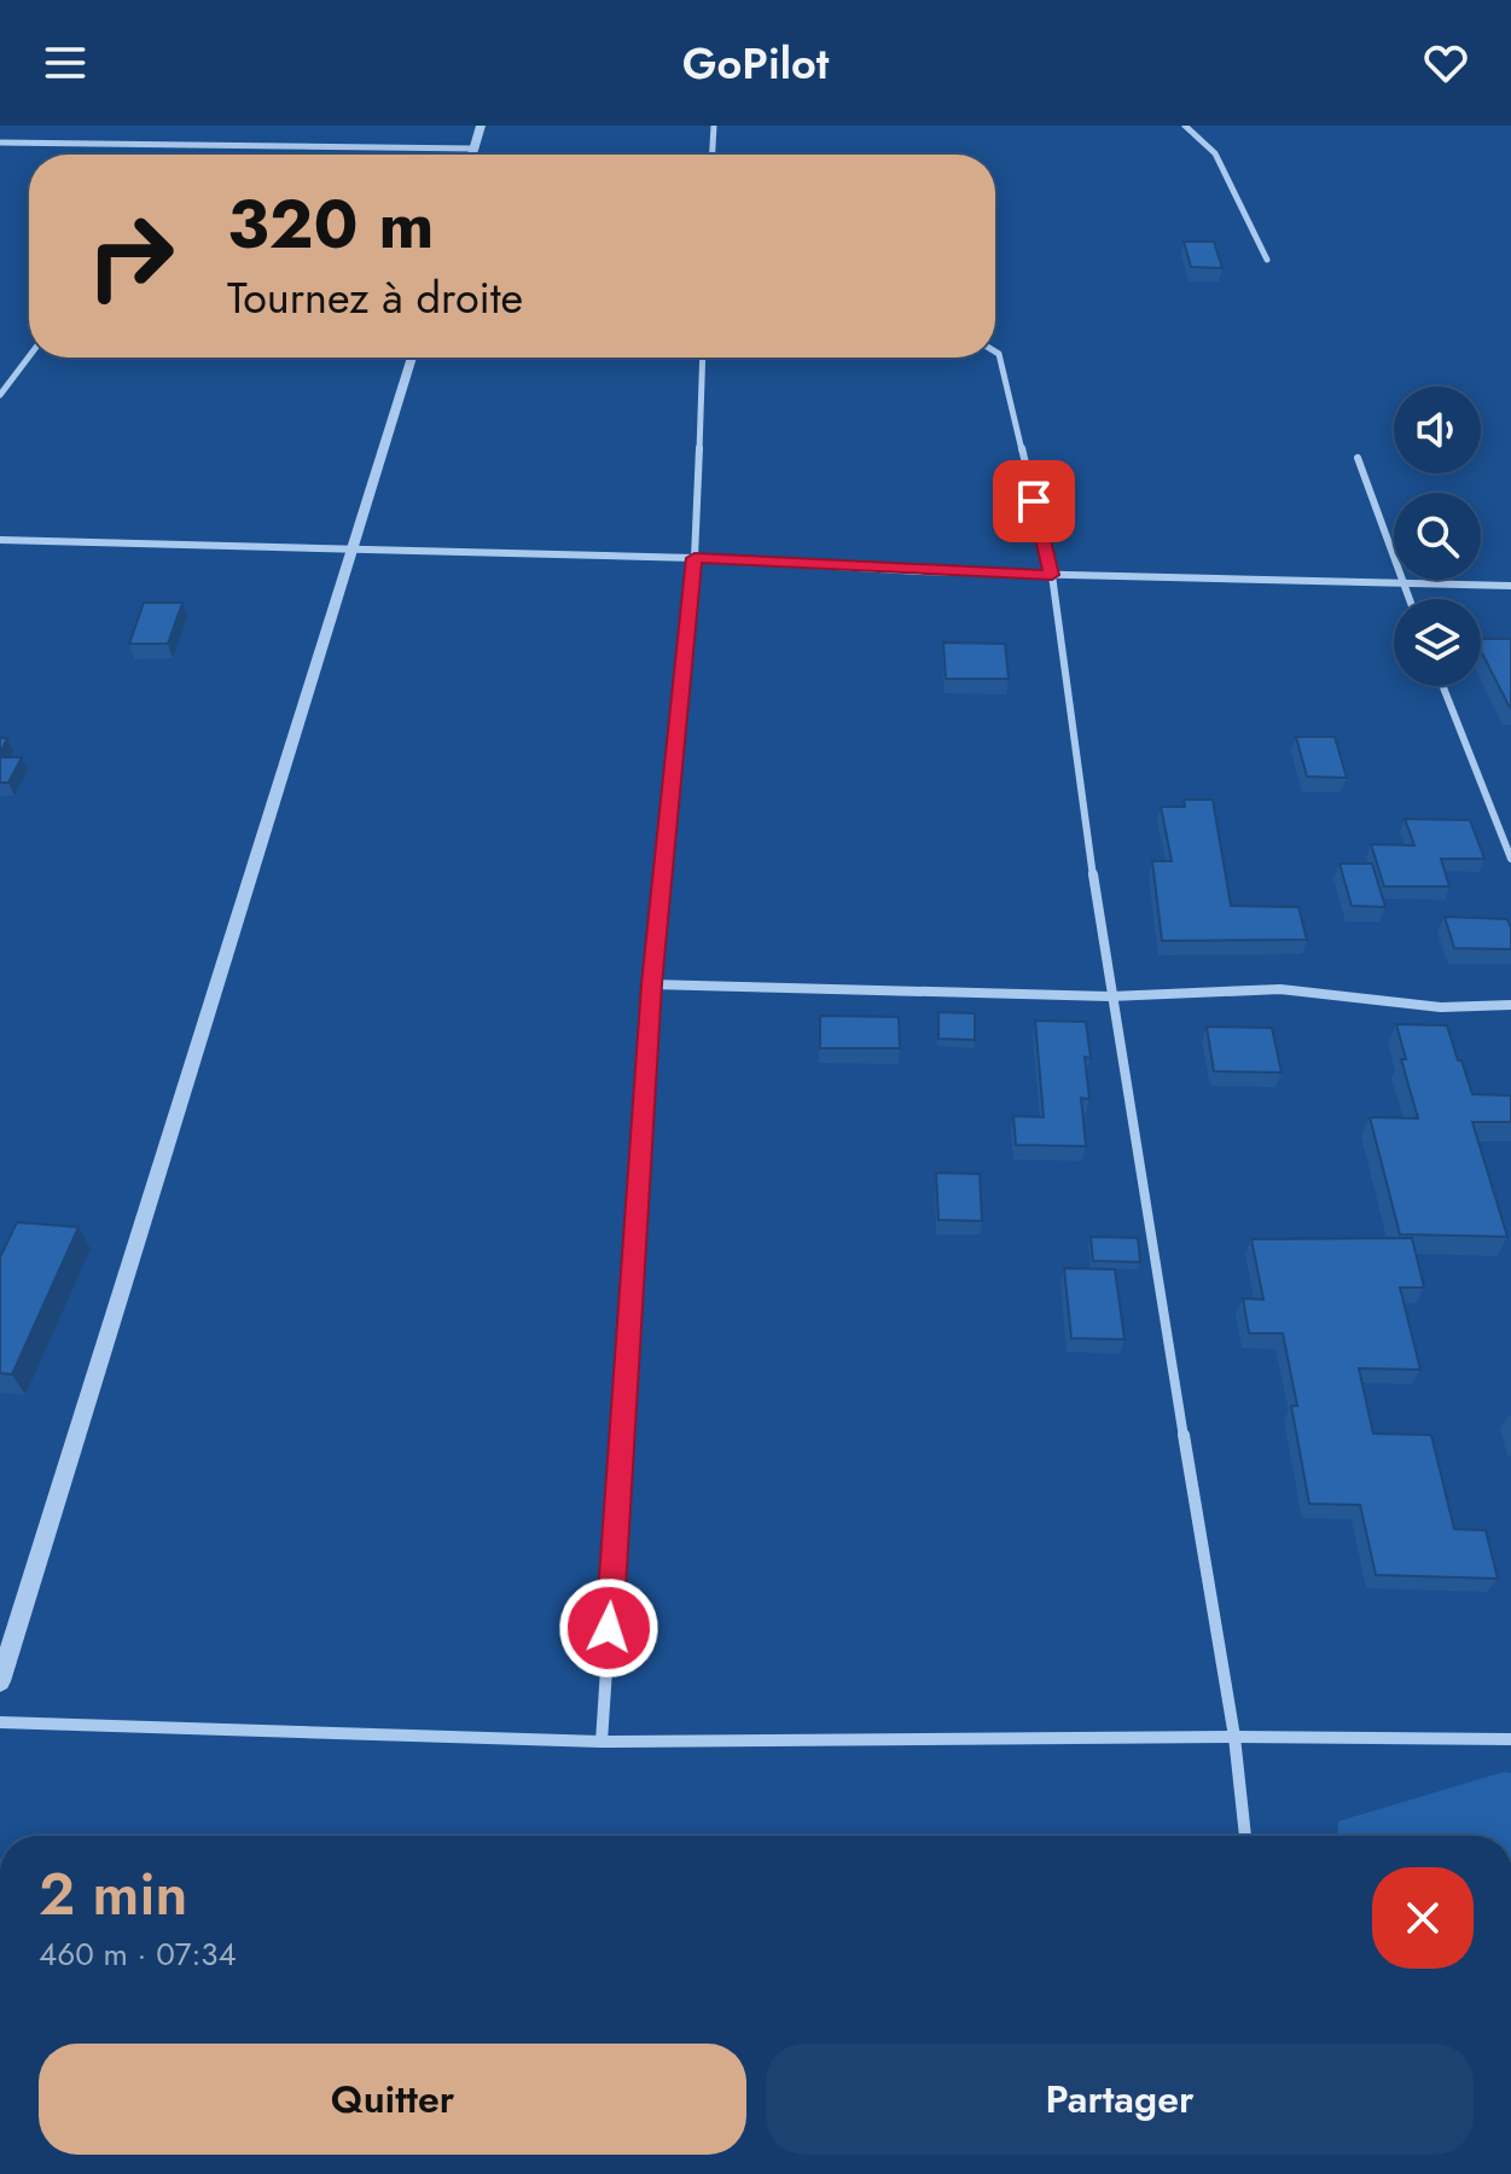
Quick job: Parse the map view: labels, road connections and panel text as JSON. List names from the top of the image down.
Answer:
{
  "page": {
    "header": "GoPilot",
    "turn": ["320 m", "Tournez à droite"],
    "heading": ["2 min", "460 m · 07:34"],
    "buttons": ["Quitter", "Partager"]
  }
}
